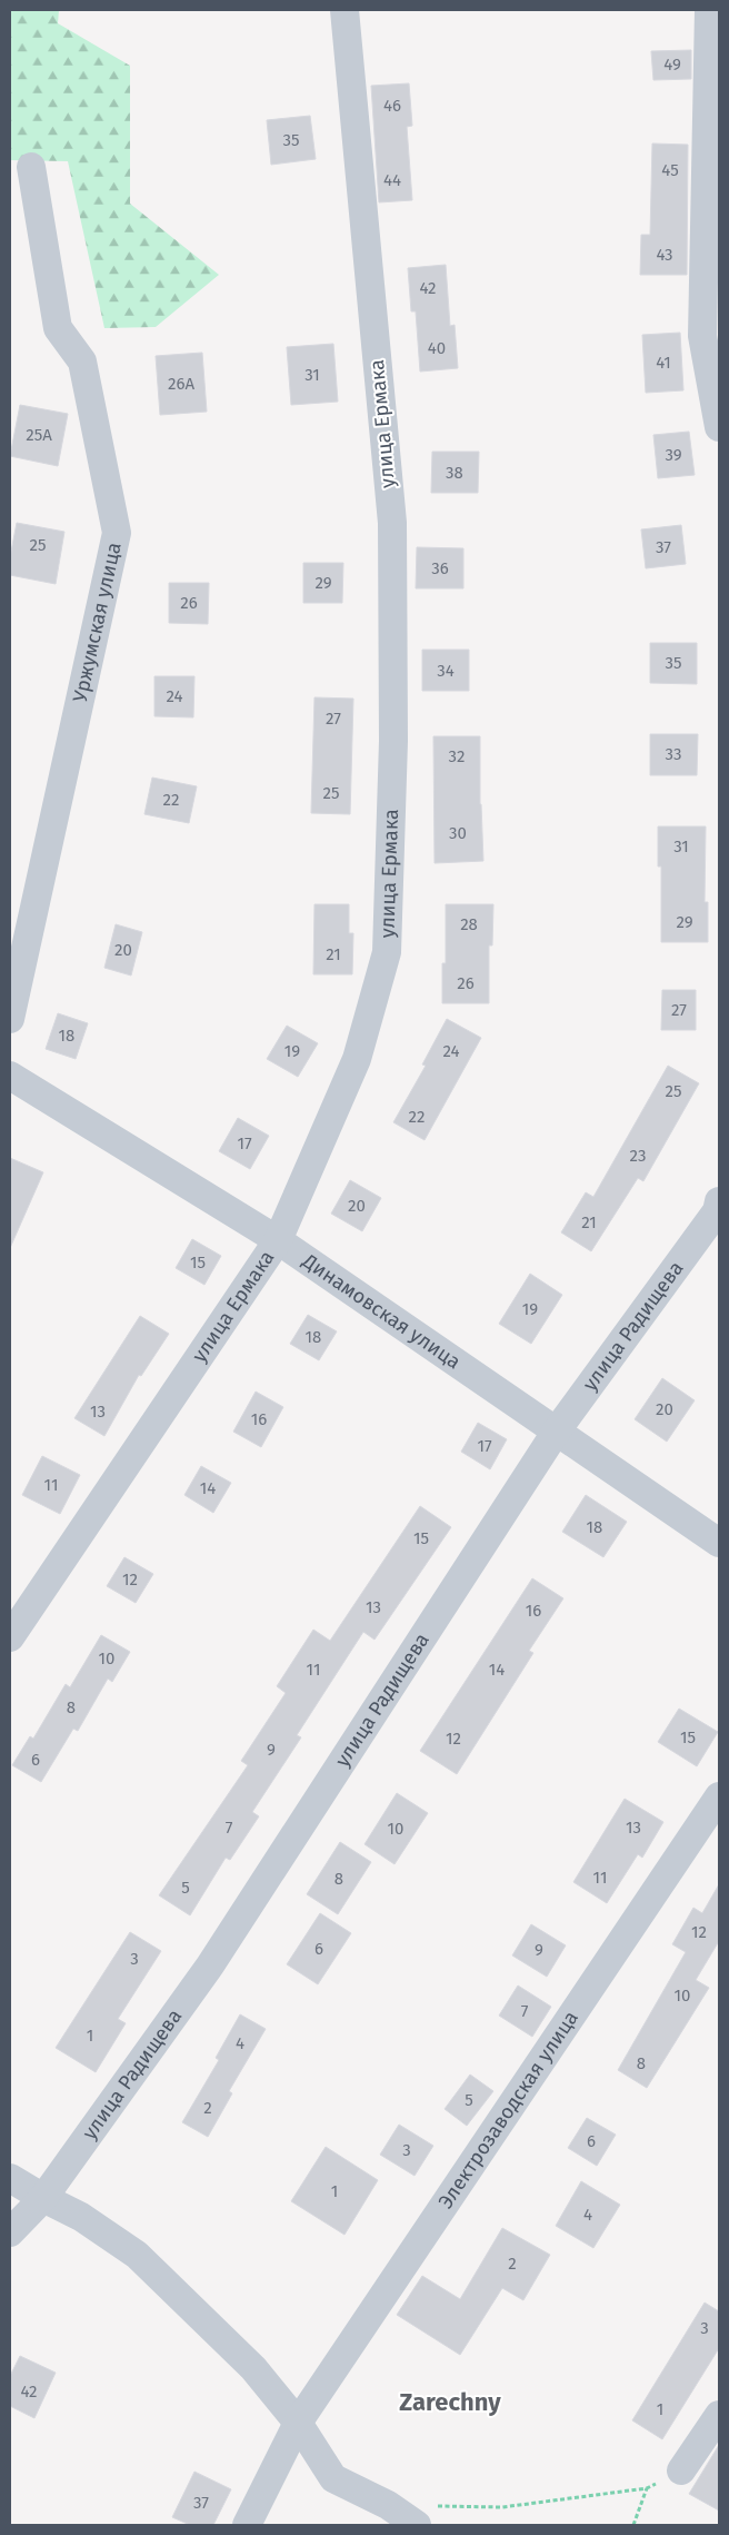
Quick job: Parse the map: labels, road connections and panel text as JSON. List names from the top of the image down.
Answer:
{
  "streets": {
    "street": [
      "улица Ермака",
      "Уржумская улица",
      "Динамовская улица",
      "улица Радищева",
      "Электрозаводская улица"
    ]
  },
  "crossings": [
    ["улица Ермака", "Динамовская улица"],
    ["Динамовская улица", "улица Радищева"]
  ],
  "districts": ["Zarechny"],
  "house_numbers": [
    "49",
    "46",
    "35",
    "45",
    "44",
    "43",
    "42",
    "40",
    "41",
    "31",
    "26А",
    "25А",
    "39",
    "38",
    "25",
    "37",
    "36",
    "29",
    "26",
    "35",
    "34",
    "24",
    "27",
    "33",
    "32",
    "25",
    "22",
    "30",
    "31",
    "29",
    "28",
    "20",
    "21",
    "26",
    "27",
    "18",
    "19",
    "24",
    "25",
    "22",
    "17",
    "23",
    "20",
    "21",
    "15",
    "19",
    "18",
    "20",
    "13",
    "16",
    "17",
    "11",
    "14",
    "18",
    "15",
    "12",
    "13",
    "16",
    "10",
    "11",
    "14",
    "8",
    "15",
    "12",
    "9",
    "6",
    "7",
    "13",
    "10",
    "11",
    "8",
    "5",
    "12",
    "6",
    "9",
    "3",
    "10",
    "7",
    "1",
    "4",
    "8",
    "5",
    "2",
    "6",
    "3",
    "1",
    "4",
    "2",
    "3",
    "42",
    "1",
    "37"
  ]
}
